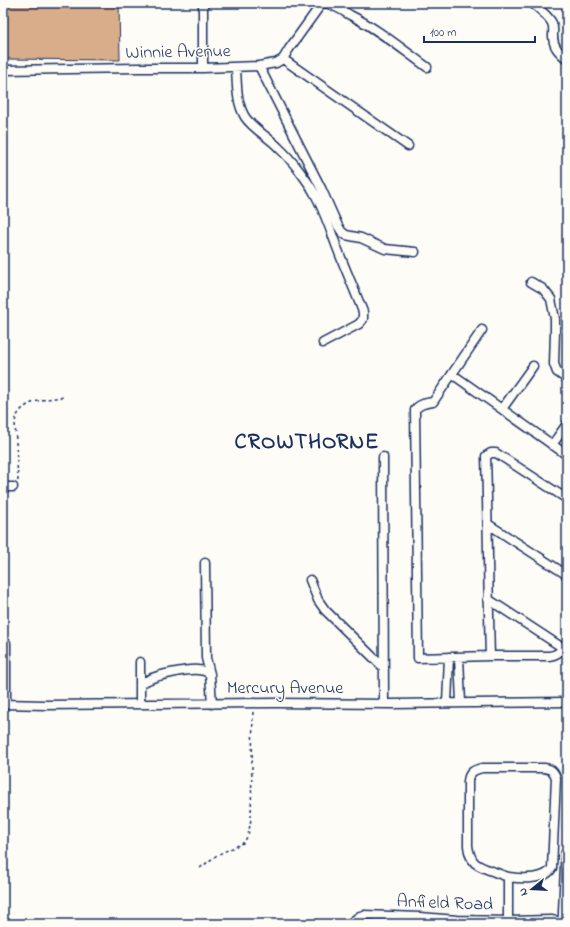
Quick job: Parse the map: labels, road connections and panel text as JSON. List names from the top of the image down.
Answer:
{
  "streets": {
    "street": ["Winnie Avenue", "Mercury Avenue", "Anfield Road"]
  },
  "districts": ["CROWTHORNE"],
  "scale_bar": "100 m",
  "north": "left"
}
